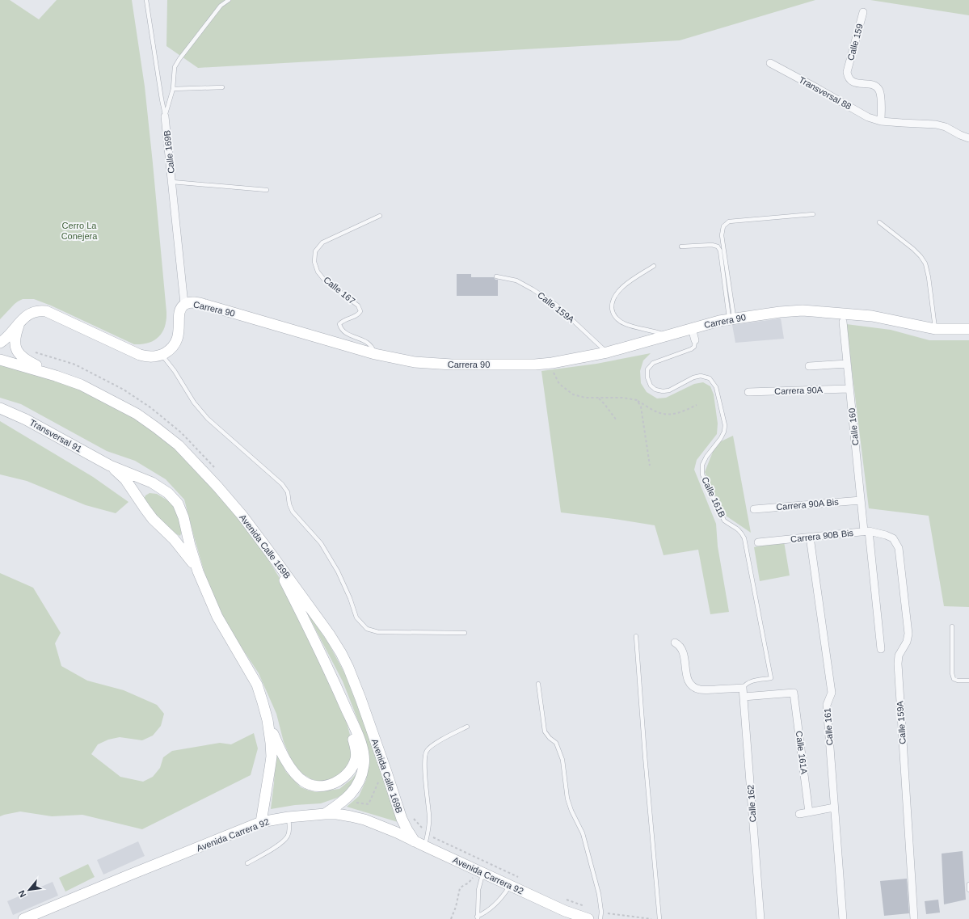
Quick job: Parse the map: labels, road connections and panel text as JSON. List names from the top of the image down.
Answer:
{
  "streets": {
    "main road": [
      "Carrera 90",
      "Transversal 91",
      "Avenida Calle 169B",
      "Avenida Carrera 92"
    ],
    "street": [
      "Calle 159",
      "Transversal 88",
      "Calle 169B",
      "Calle 159A",
      "Carrera 90A",
      "Calle 160",
      "Calle 161B",
      "Carrera 90A Bis",
      "Carrera 90B Bis",
      "Calle 161",
      "Calle 161A",
      "Calle 162"
    ],
    "lane": ["Calle 167"]
  },
  "crossings": [
    ["Calle 159", "Transversal 88"],
    ["Calle 169B", "Carrera 90"],
    ["Calle 167", "Carrera 90"],
    ["Calle 159A", "Carrera 90"],
    ["Calle 159A", "Carrera 90B Bis"],
    ["Carrera 90", "Calle 161B"],
    ["Carrera 90A", "Calle 160"],
    ["Calle 160", "Carrera 90A Bis"],
    ["Calle 160", "Carrera 90B Bis"],
    ["Calle 161B", "Calle 162"],
    ["Carrera 90B Bis", "Calle 161"],
    ["Avenida Calle 169B", "Avenida Carrera 92"],
    ["Calle 161A", "Calle 162"]
  ],
  "parks": ["Cerro La Conejera"],
  "north": "bottom left"
}
